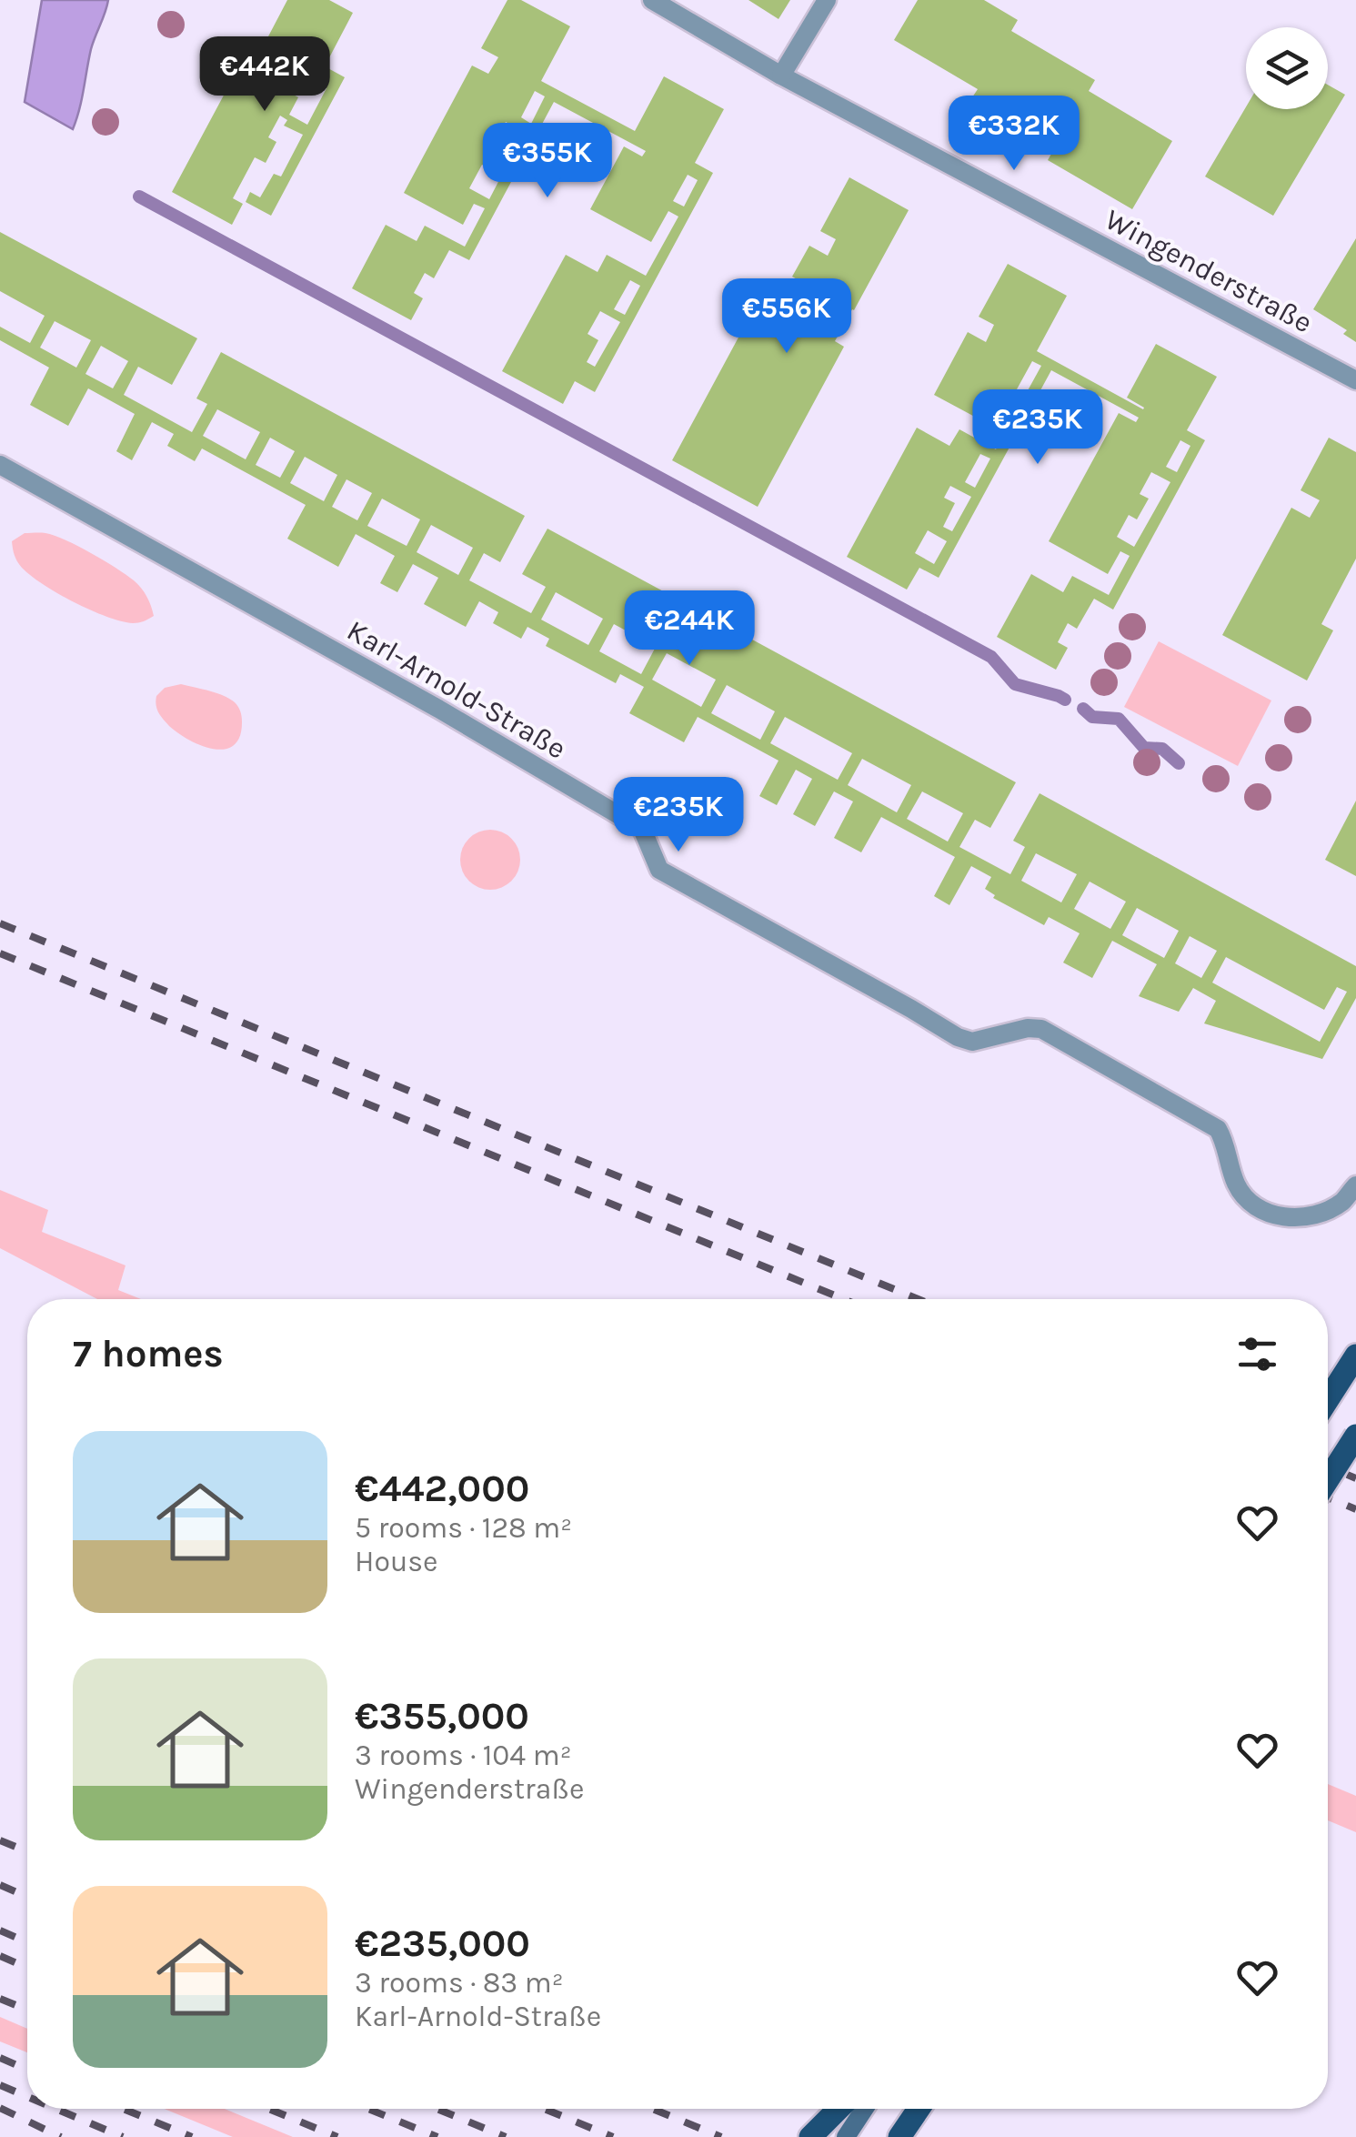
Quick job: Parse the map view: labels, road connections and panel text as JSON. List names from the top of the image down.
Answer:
{
  "streets": {
    "street": ["Wingenderstraße", "Karl-Arnold-Straße"]
  },
  "page": {
    "price": [
      "€442K",
      "€332K",
      "€355K",
      "€556K",
      "€235K",
      "€244K",
      "€235K"
    ],
    "heading": "7 homes",
    "list": [
      {
        "name": "€442,000",
        "note": "5 rooms · 128 m² · House"
      },
      {
        "name": "€355,000",
        "note": "3 rooms · 104 m² · Wingenderstraße"
      },
      {
        "name": "€235,000",
        "note": "3 rooms · 83 m² · Karl-Arnold-Straße"
      }
    ]
  }
}
